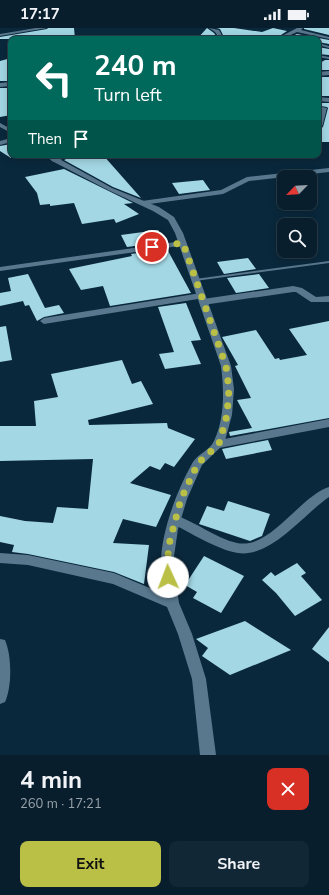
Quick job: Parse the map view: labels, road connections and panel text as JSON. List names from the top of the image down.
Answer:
{
  "north": "bottom left",
  "page": {
    "status": "17:17",
    "turn": ["240 m", "Turn left"],
    "then": "Then",
    "heading": ["4 min", "260 m · 17:21"],
    "buttons": ["Exit", "Share"]
  }
}
